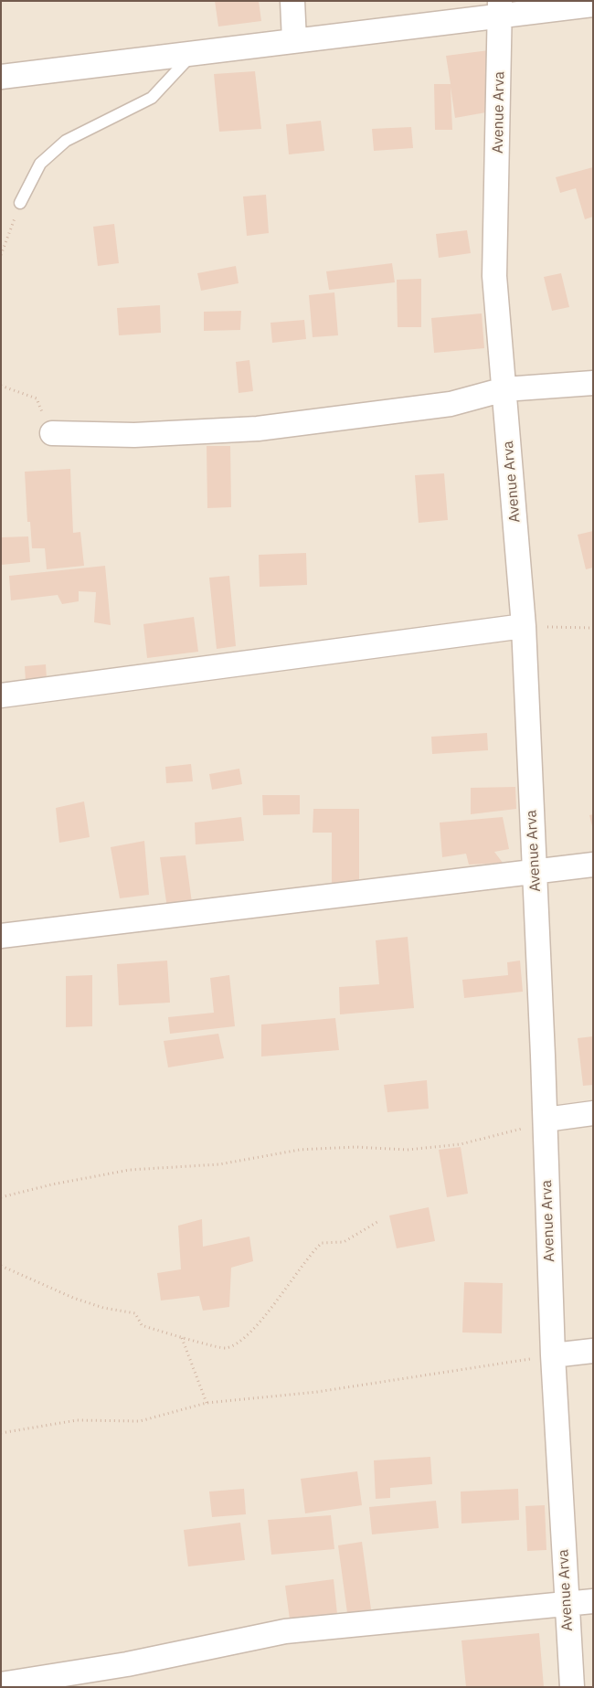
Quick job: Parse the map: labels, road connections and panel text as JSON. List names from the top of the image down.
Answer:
{
  "streets": {
    "street": ["Avenue Arva"]
  }
}
